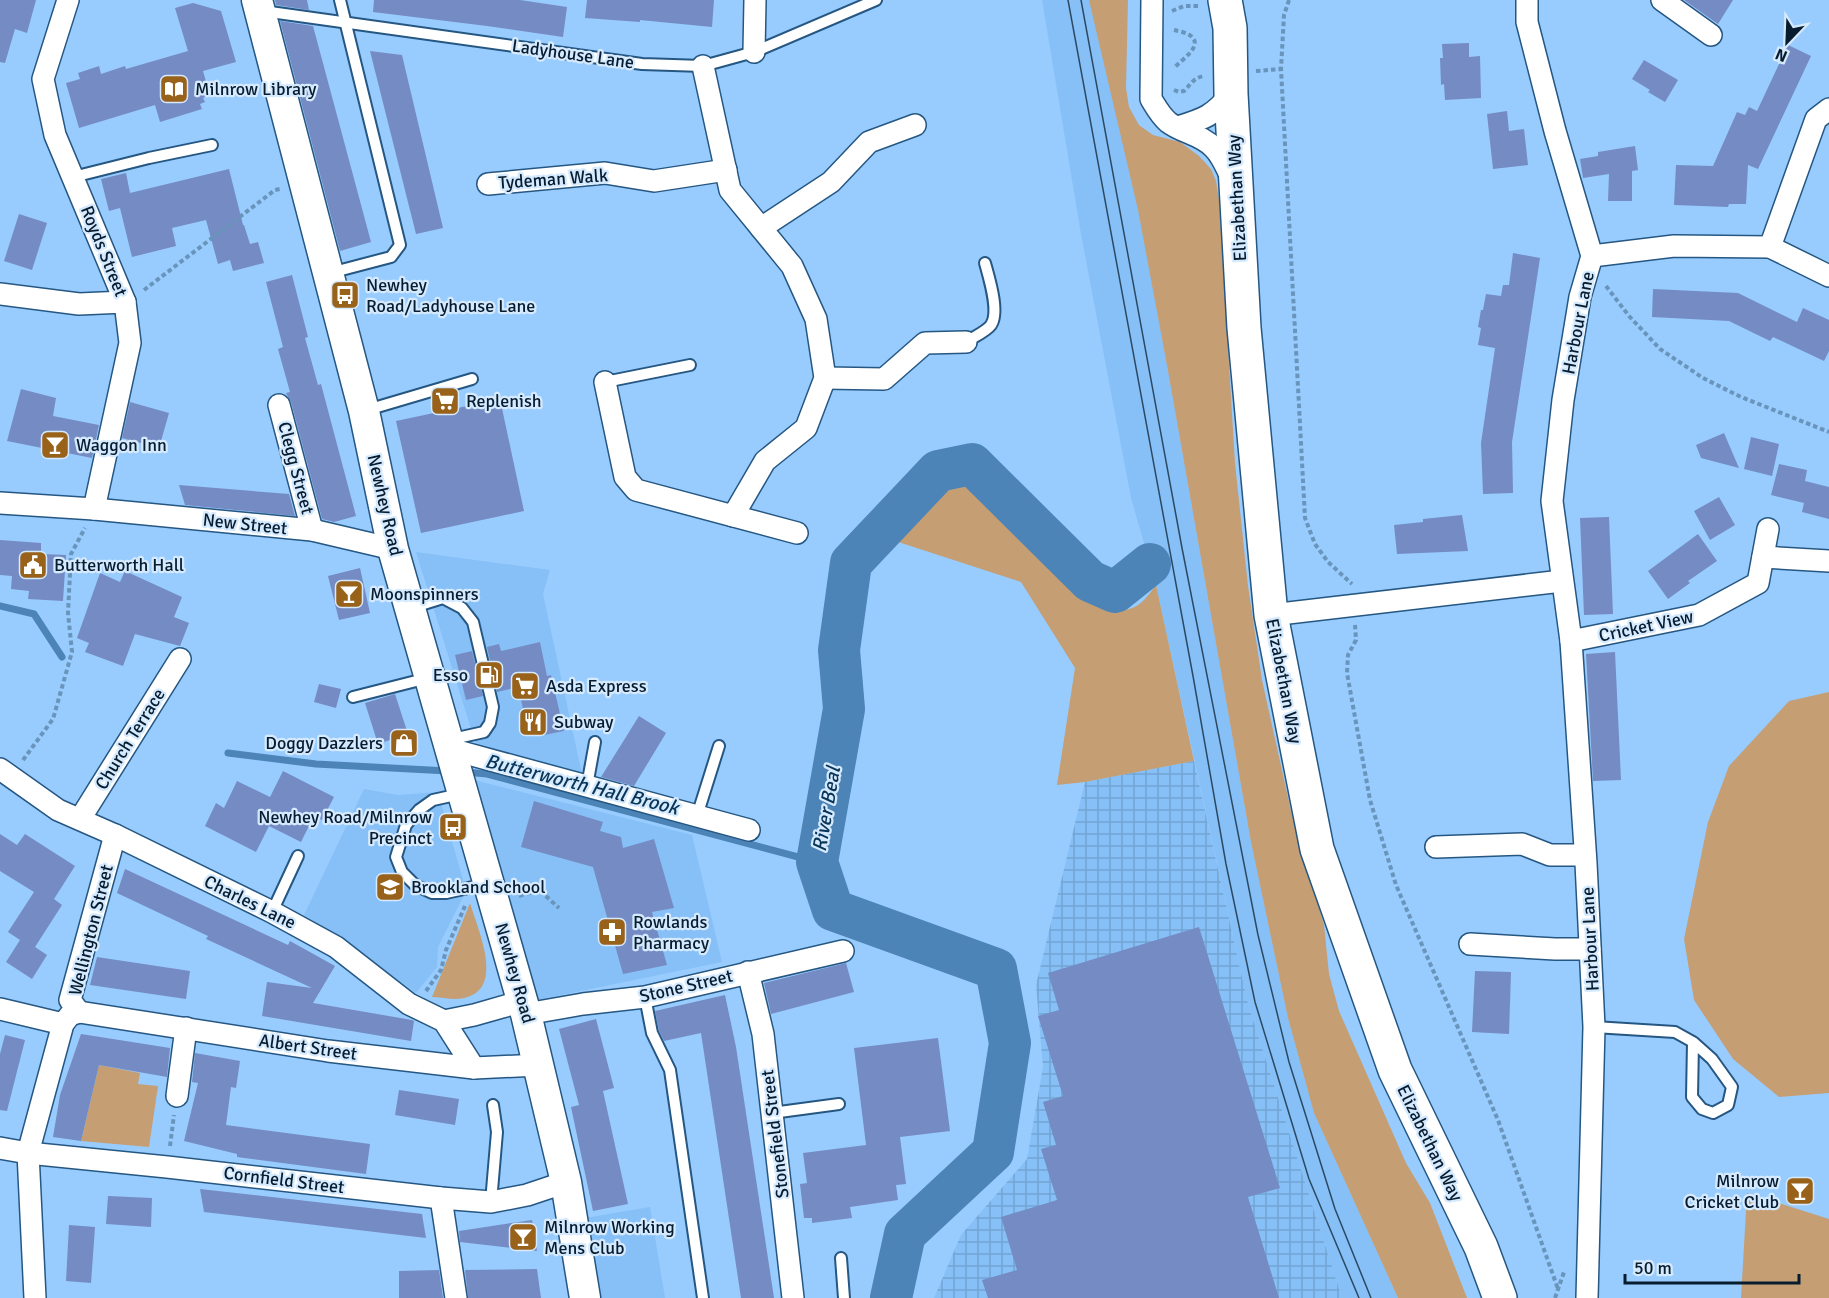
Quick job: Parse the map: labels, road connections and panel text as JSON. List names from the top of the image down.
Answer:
{
  "streets": {
    "main road": ["Elizabethan Way"],
    "street": [
      "Tydeman Walk",
      "Royds Street",
      "Harbour Lane",
      "Clegg Street",
      "Newhey Road",
      "New Street",
      "Cricket View",
      "Church Terrace",
      "Charles Lane",
      "Wellington Street",
      "Stone Street",
      "Albert Street",
      "Stonefield Street",
      "Cornfield Street"
    ],
    "lane": ["Ladyhouse Lane"]
  },
  "crossings": [
    ["Ladyhouse Lane", "Newhey Road"],
    ["Royds Street", "New Street"],
    ["Harbour Lane", "Cricket View"],
    ["Clegg Street", "New Street"],
    ["Newhey Road", "New Street"],
    ["Newhey Road", "Stone Street"],
    ["Newhey Road", "Albert Street"],
    ["Newhey Road", "Cornfield Street"],
    ["Church Terrace", "Charles Lane"],
    ["Charles Lane", "Wellington Street"],
    ["Charles Lane", "Stone Street"],
    ["Wellington Street", "Albert Street"],
    ["Wellington Street", "Cornfield Street"],
    ["Stone Street", "Stonefield Street"]
  ],
  "water": ["Butterworth Hall Brook", "River Beal"],
  "places": {
    "library": ["Milnrow Library"],
    "bus stop": ["Newhey Road/Ladyhouse Lane", "Newhey Road/Milnrow Precinct"],
    "supermarket": ["Replenish", "Asda Express"],
    "bar": [
      "Waggon Inn",
      "Moonspinners",
      "Milnrow Cricket Club",
      "Milnrow Working Mens Club"
    ],
    "public building": ["Butterworth Hall"],
    "fuel station": ["Esso"],
    "restaurant": ["Subway"],
    "shop": ["Doggy Dazzlers"],
    "school or university": ["Brookland School"],
    "pharmacy": ["Rowlands Pharmacy"]
  },
  "scale_bar": "50 m",
  "north": "bottom left"
}
